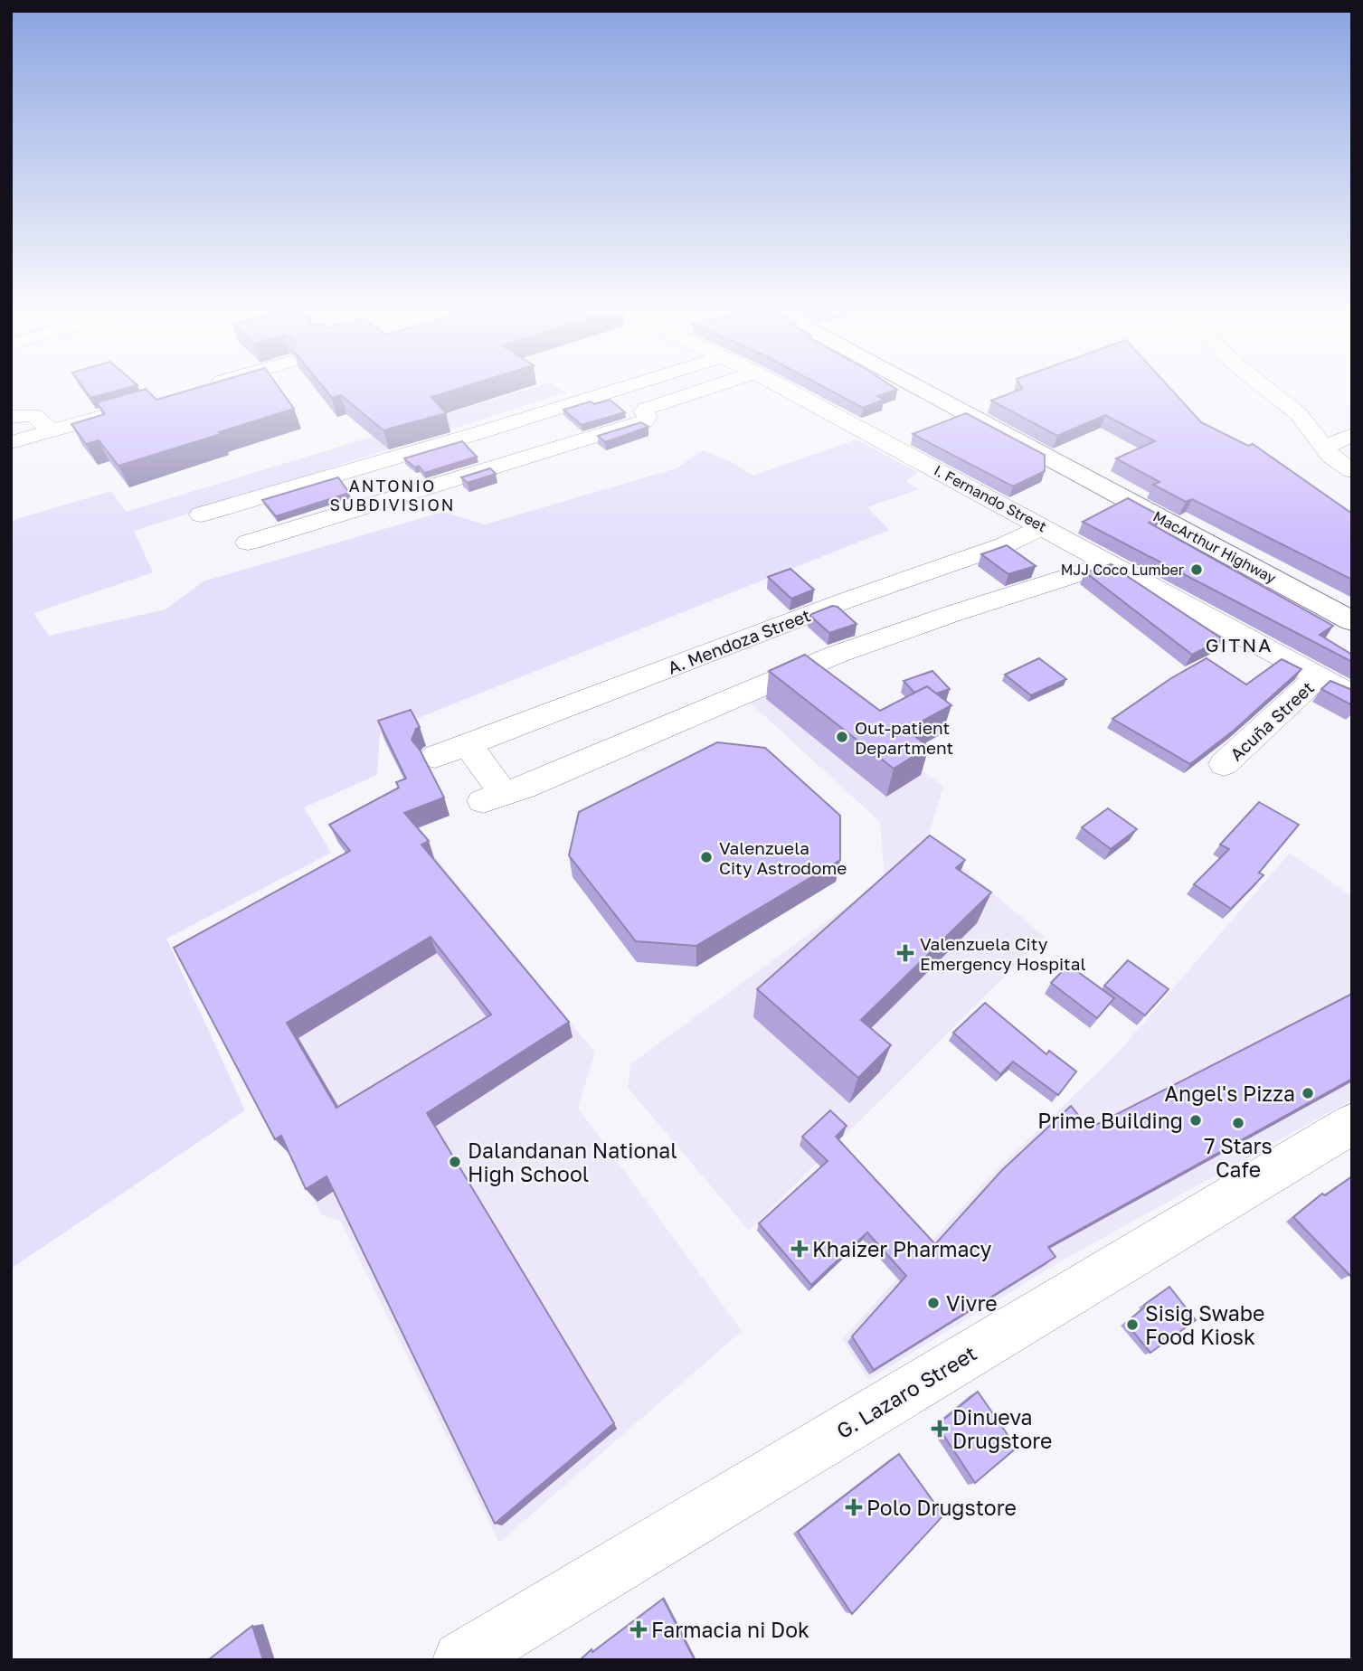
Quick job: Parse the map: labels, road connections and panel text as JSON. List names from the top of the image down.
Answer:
{
  "streets": {
    "highway": ["MacArthur Highway"],
    "street": [
      "I. Fernando Street",
      "A. Mendoza Street",
      "Acuña Street",
      "G. Lazaro Street"
    ]
  },
  "crossings": [
    ["I. Fernando Street", "A. Mendoza Street"],
    ["I. Fernando Street", "Acuña Street"]
  ],
  "districts": ["ANTONIO SUBDIVISION", "GITNA"],
  "places": {
    "other": [
      "MJJ Coco Lumber",
      "Out-patient Department",
      "Valenzuela City Astrodome",
      "Angel's Pizza",
      "Prime Building",
      "7 Stars Cafe",
      "Dalandanan National High School",
      "Vivre",
      "Sisig Swabe Food Kiosk"
    ],
    "health": [
      "Valenzuela City Emergency Hospital",
      "Khaizer Pharmacy",
      "Dinueva Drugstore",
      "Polo Drugstore",
      "Farmacia ni Dok"
    ]
  }
}
